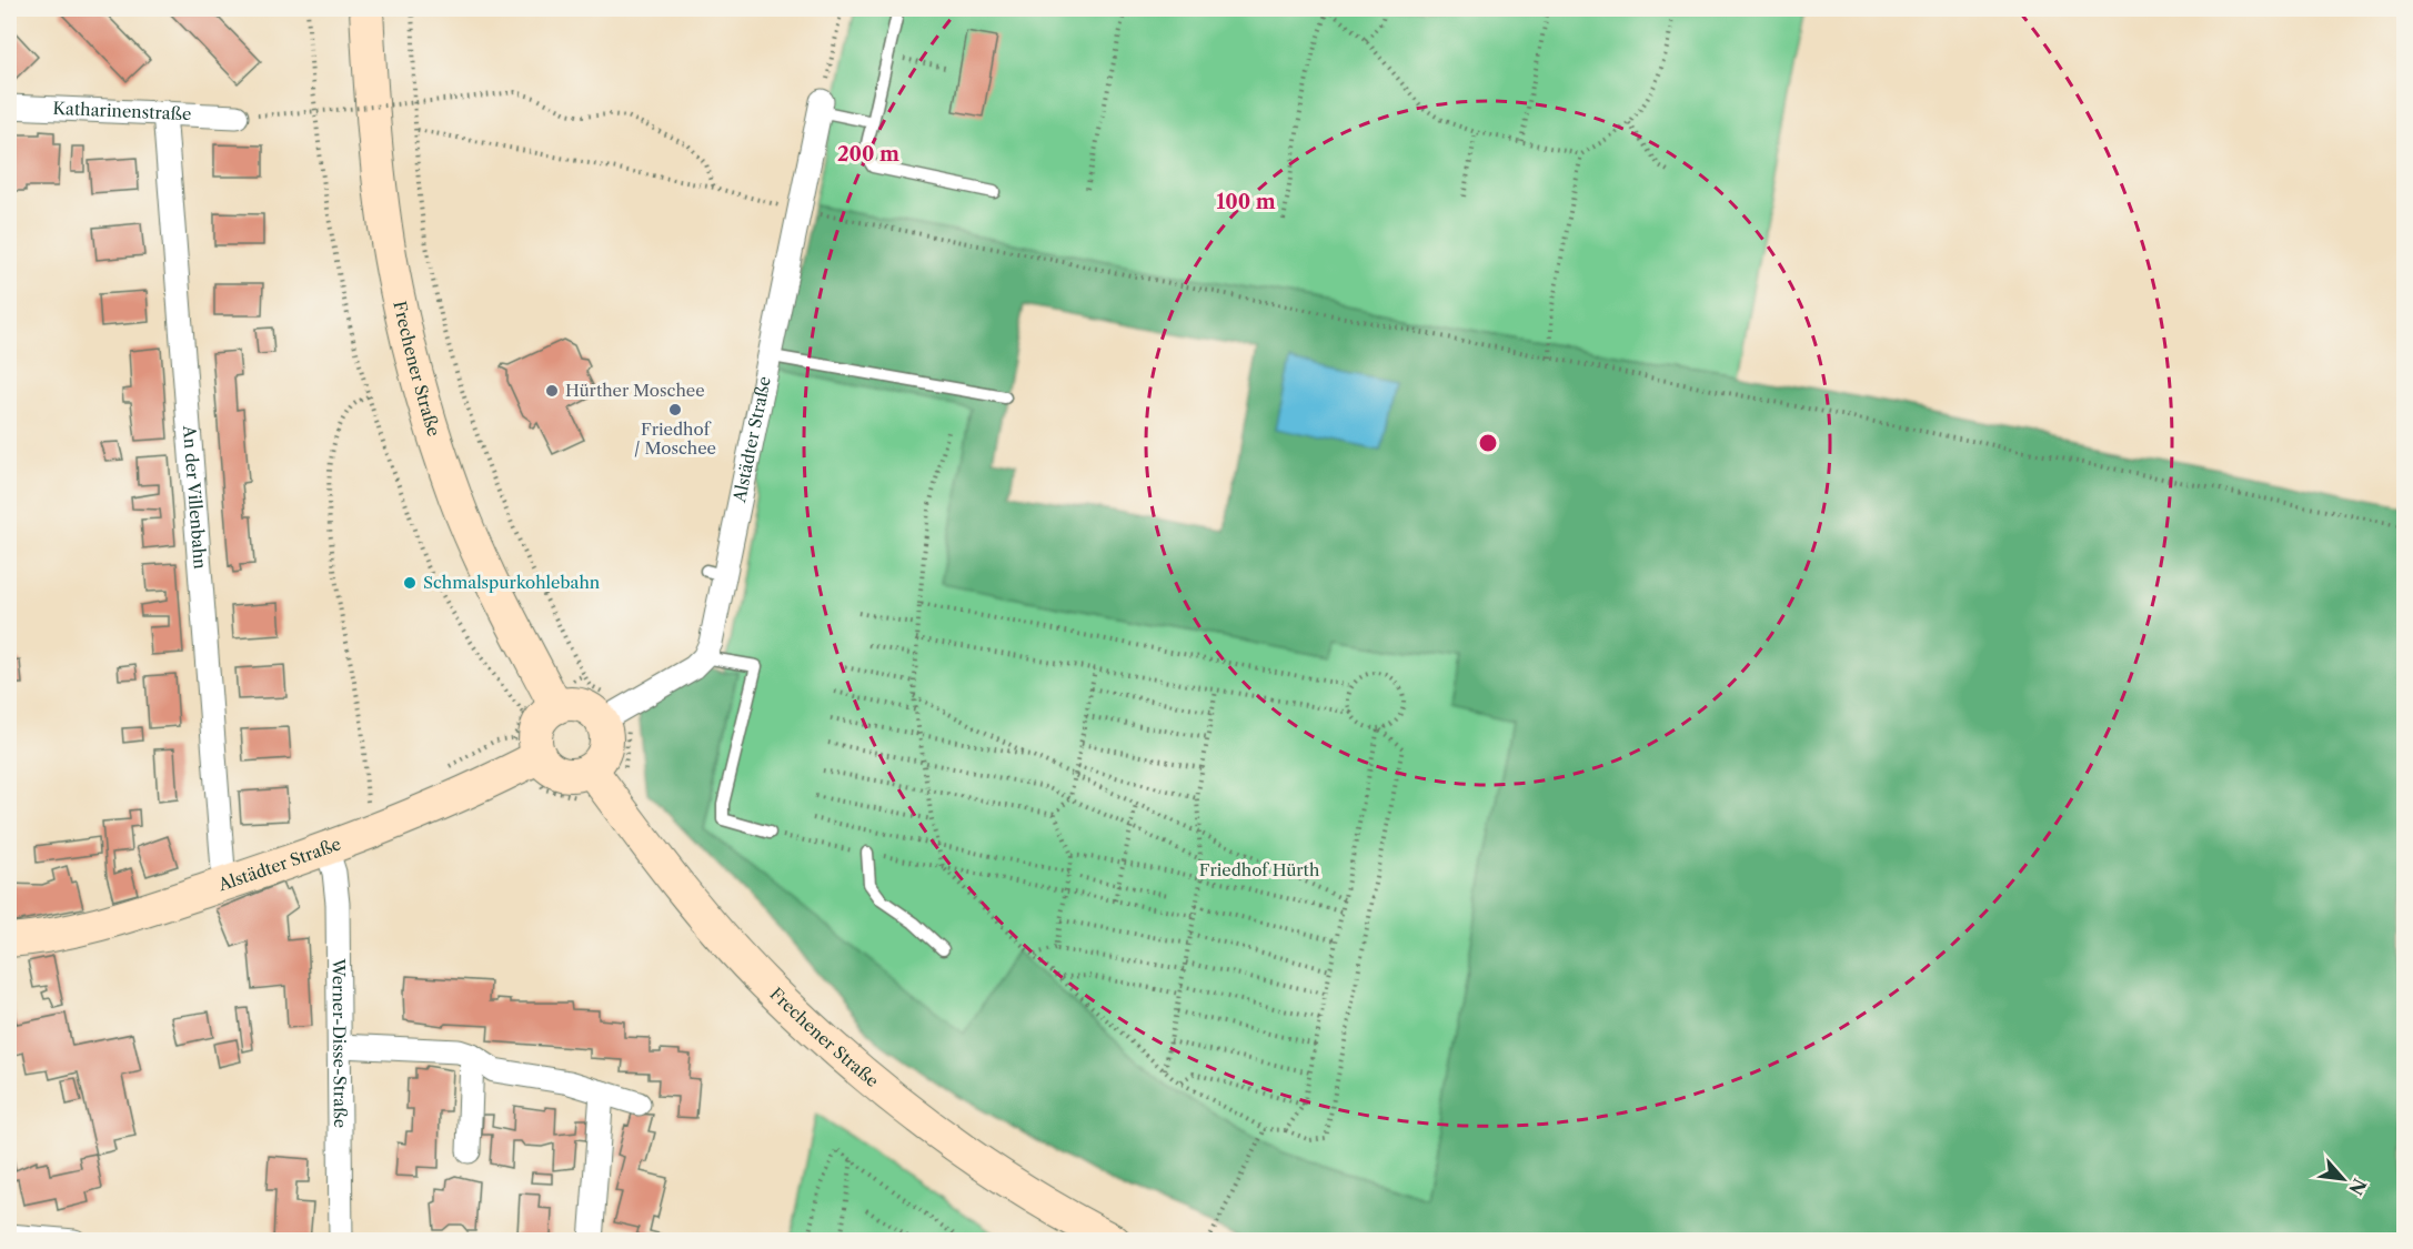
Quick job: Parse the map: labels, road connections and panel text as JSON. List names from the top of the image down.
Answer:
{
  "streets": {
    "main road": ["Frechener Straße", "Alstädter Straße"],
    "street": ["Katharinenstraße", "An der Villenbahn", "Werner-Disse-Straße"]
  },
  "crossings": [
    ["Katharinenstraße", "An der Villenbahn"],
    ["Alstädter Straße", "An der Villenbahn"],
    ["Alstädter Straße", "Werner-Disse-Straße"]
  ],
  "parks": ["Friedhof Hürth"],
  "places": ["Hürther Moschee", "Friedhof / Moschee", "Schmalspurkohlebahn"],
  "north": "bottom right",
  "rings": ["200 m", "100 m"]
}
